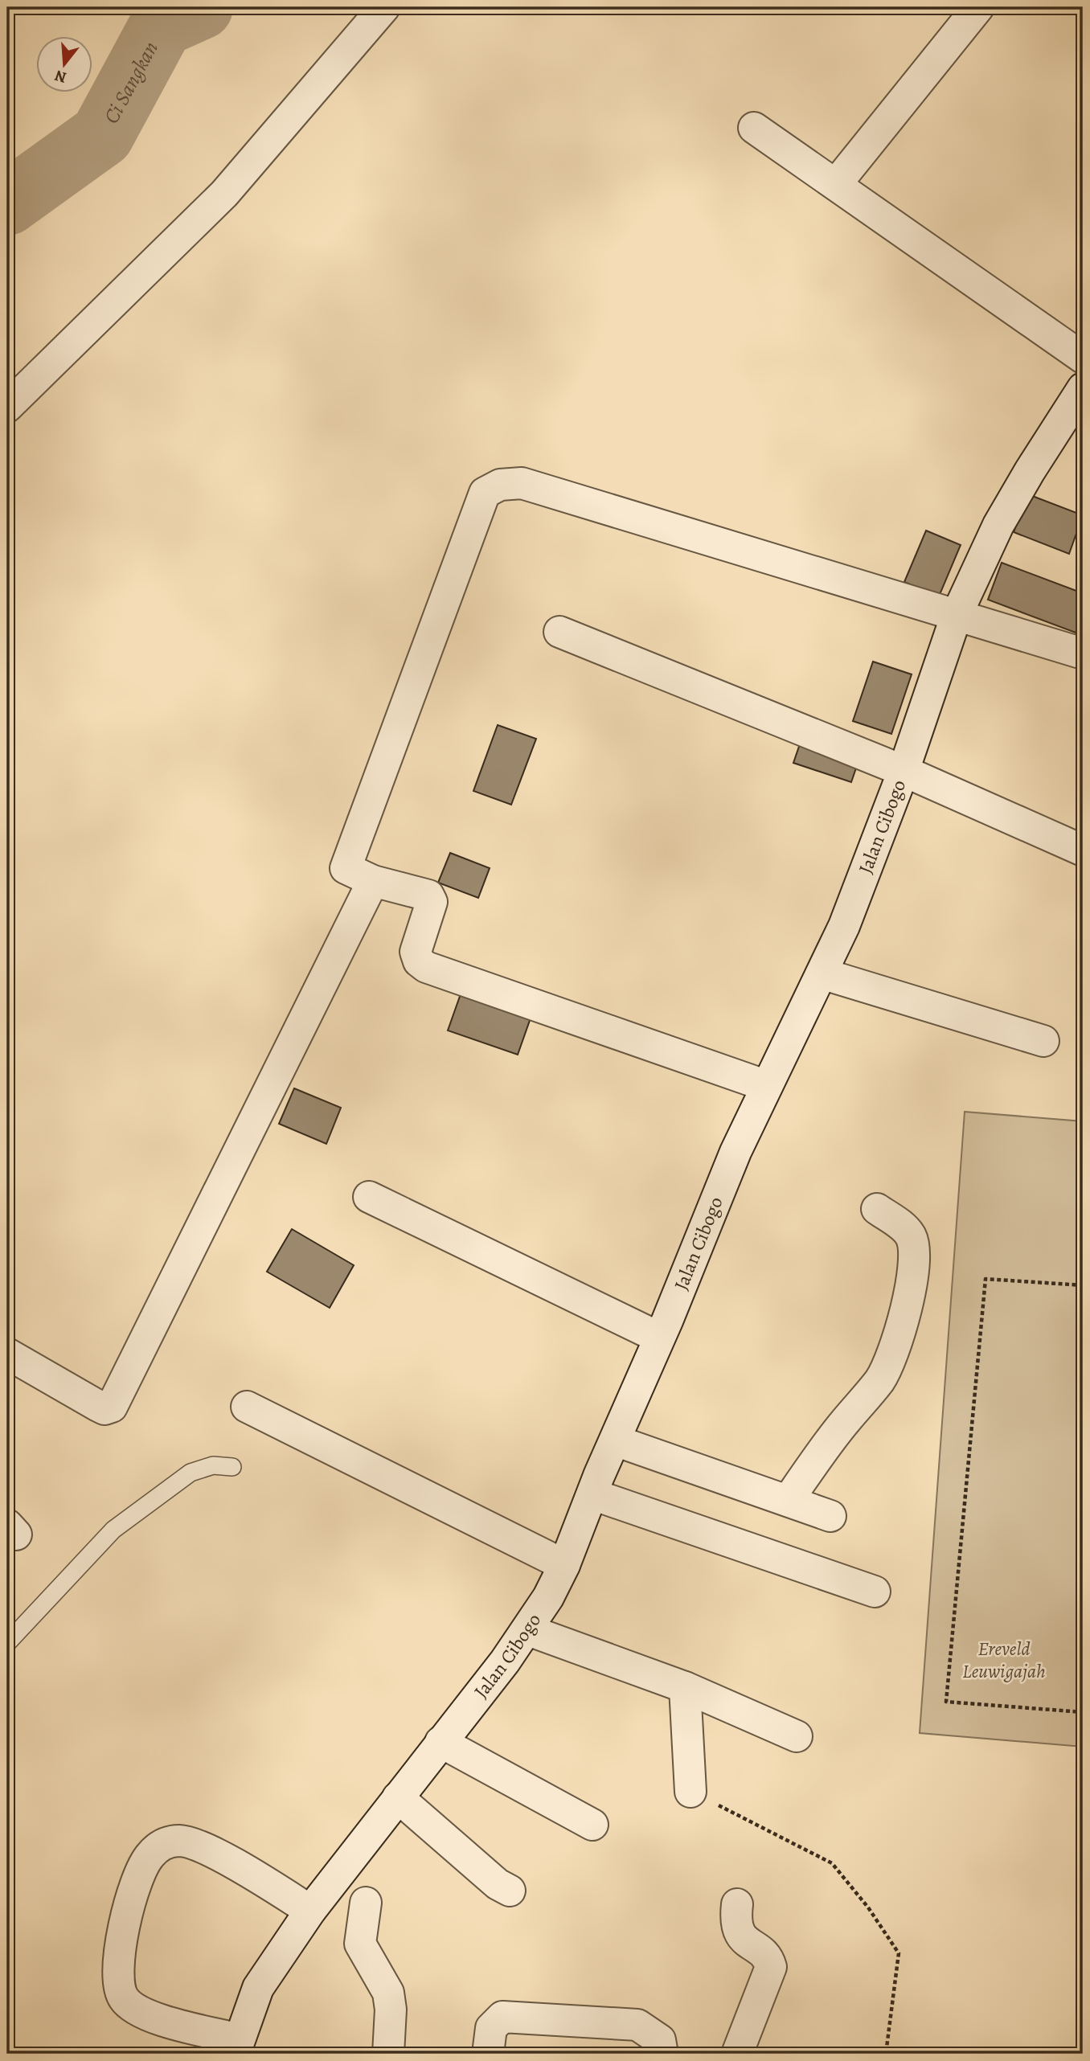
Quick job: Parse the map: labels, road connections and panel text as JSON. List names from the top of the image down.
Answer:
{
  "streets": {
    "street": ["Jalan Cibogo"]
  },
  "water": ["Ci Sangkan"],
  "parks": ["Ereveld Leuwigajah"],
  "north": "bottom"
}
